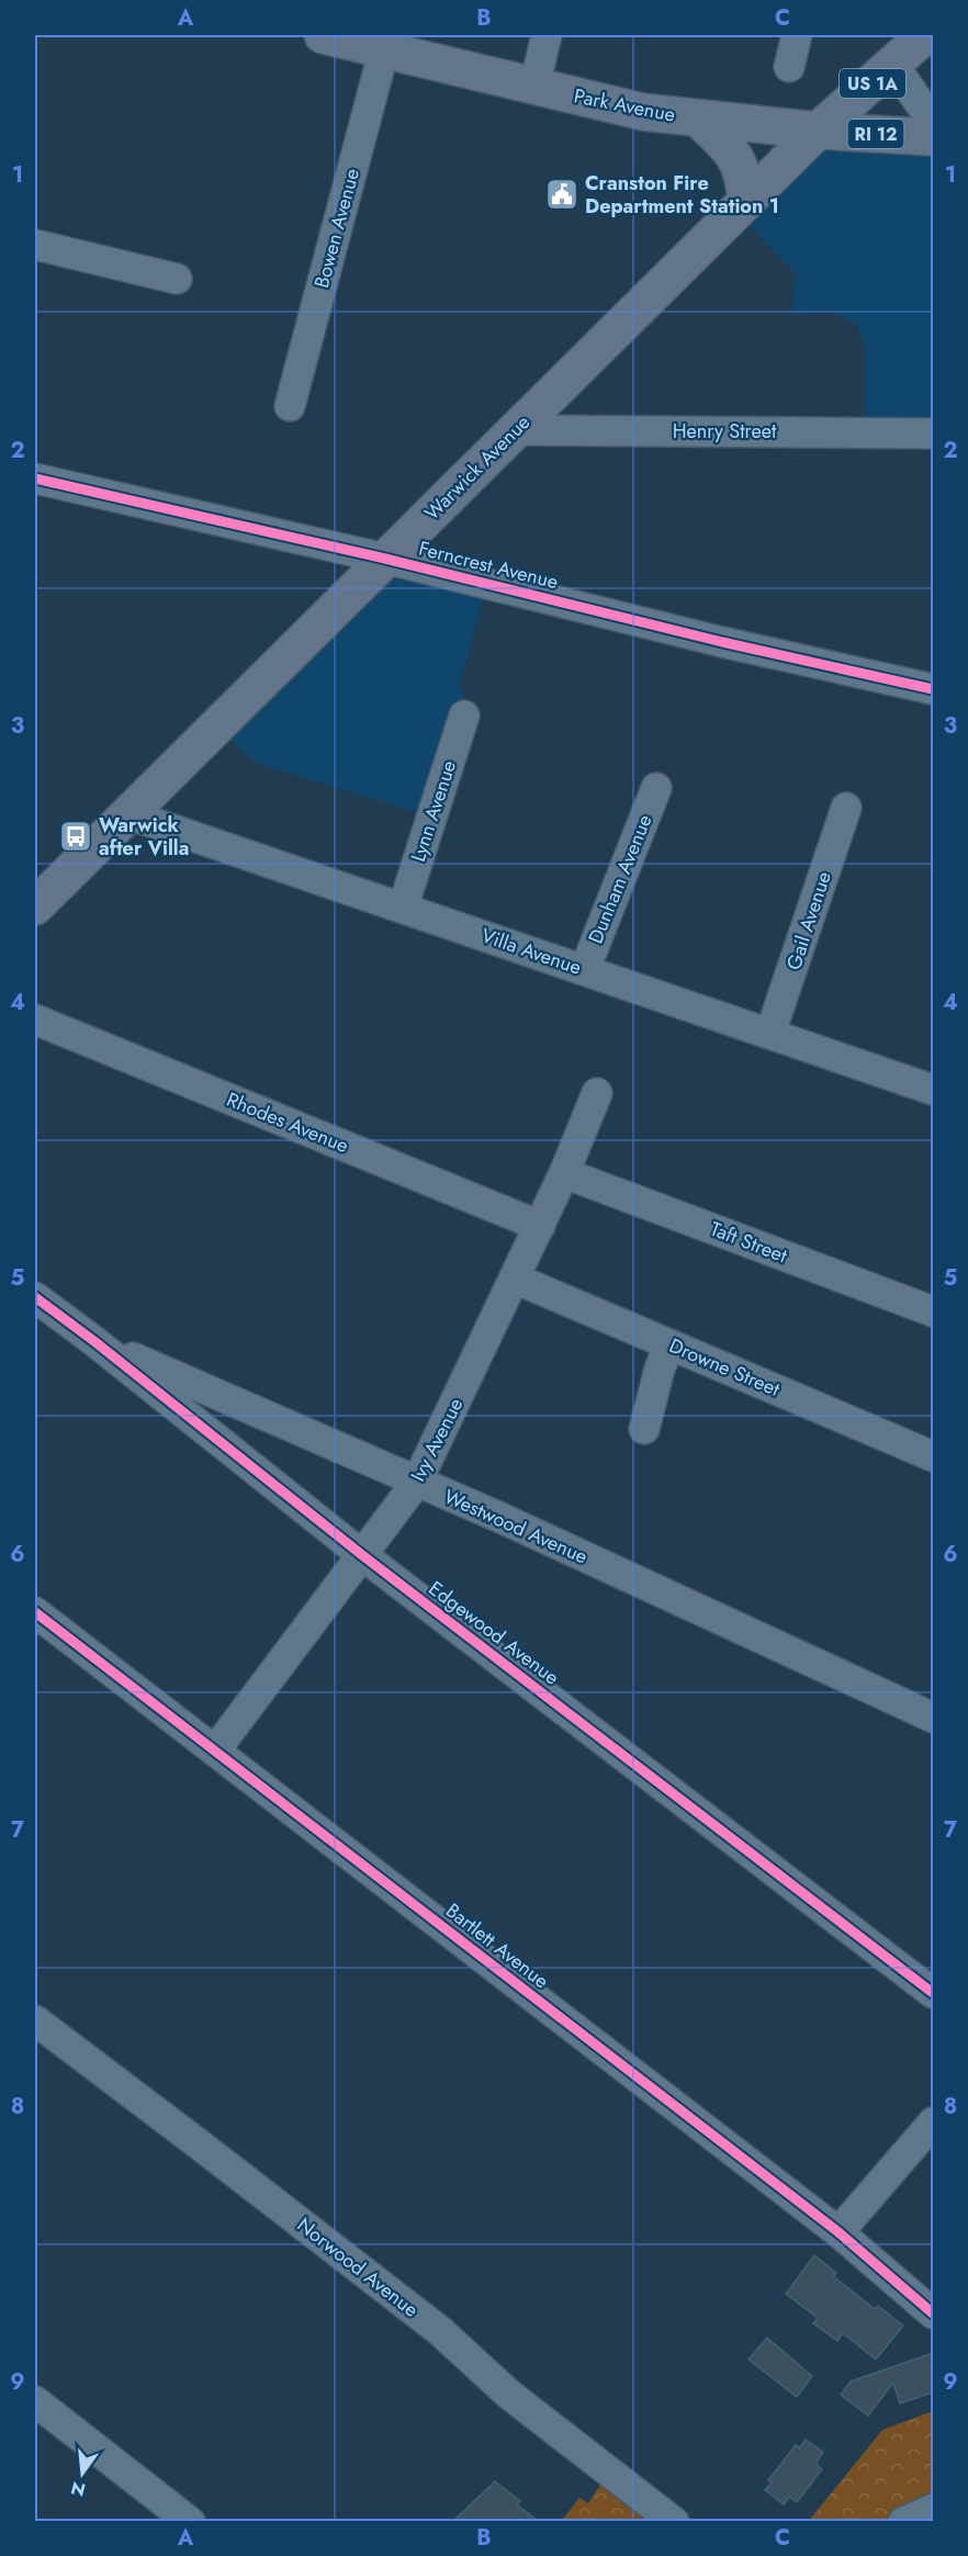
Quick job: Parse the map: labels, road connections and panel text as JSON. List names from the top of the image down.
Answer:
{
  "streets": {
    "main road": [
      "US 1A",
      "Park Avenue",
      "RI 12",
      "Warwick Avenue"
    ],
    "street": [
      "Bowen Avenue",
      "Henry Street",
      "Ferncrest Avenue",
      "Lynn Avenue",
      "Dunham Avenue",
      "Gail Avenue",
      "Villa Avenue",
      "Rhodes Avenue",
      "Taft Street",
      "Drowne Street",
      "Ivy Avenue",
      "Westwood Avenue",
      "Edgewood Avenue",
      "Bartlett Avenue",
      "Norwood Avenue"
    ]
  },
  "crossings": [
    ["Park Avenue", "Bowen Avenue"],
    ["Park Avenue", "Warwick Avenue"],
    ["Henry Street", "Warwick Avenue"],
    ["Warwick Avenue", "Ferncrest Avenue"],
    ["Warwick Avenue", "Villa Avenue"],
    ["Lynn Avenue", "Villa Avenue"],
    ["Dunham Avenue", "Villa Avenue"],
    ["Gail Avenue", "Villa Avenue"],
    ["Rhodes Avenue", "Ivy Avenue"],
    ["Taft Street", "Ivy Avenue"],
    ["Drowne Street", "Ivy Avenue"],
    ["Ivy Avenue", "Westwood Avenue"],
    ["Ivy Avenue", "Edgewood Avenue"],
    ["Ivy Avenue", "Bartlett Avenue"],
    ["Westwood Avenue", "Edgewood Avenue"]
  ],
  "places": {
    "public building": ["Cranston Fire Department Station 1"],
    "bus stop": ["Warwick after Villa"]
  },
  "north": "bottom",
  "grid": {
    "columns": ["A", "B", "C"],
    "rows": [
      "1",
      "2",
      "3",
      "4",
      "5",
      "6",
      "7",
      "8",
      "9"
    ]
  }
}
